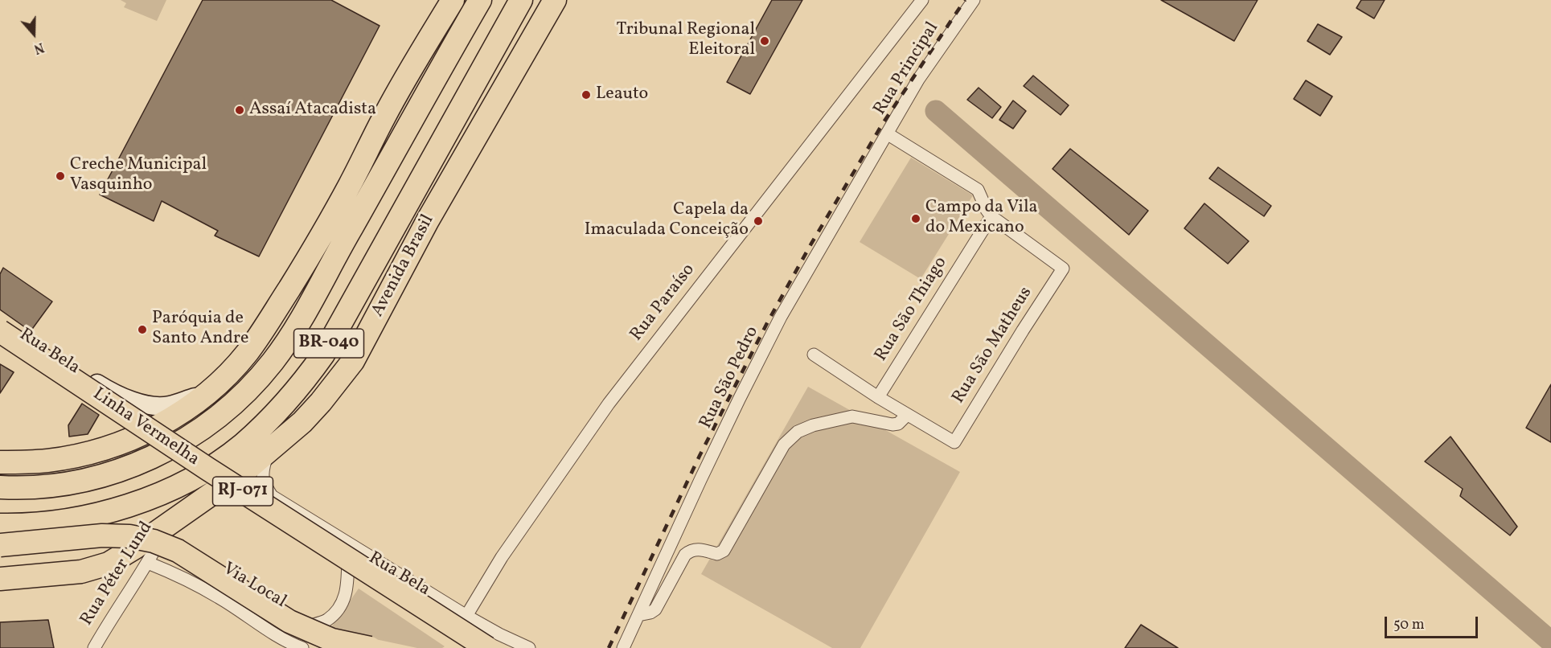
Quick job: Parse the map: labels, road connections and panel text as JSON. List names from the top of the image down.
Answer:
{
  "streets": {
    "highway": [
      "Avenida Brasil",
      "BR-040",
      "Linha Vermelha",
      "RJ-071"
    ],
    "street": [
      "Rua Principal",
      "Rua Paraíso",
      "Rua São Thiago",
      "Rua São Matheus",
      "Rua Bela",
      "Rua São Pedro",
      "Rua Péter Lund",
      "Via Local"
    ]
  },
  "crossings": [
    ["Rua Principal", "Rua São Pedro"],
    ["Avenida Brasil", "Rua Bela"],
    ["Avenida Brasil", "Rua Péter Lund"],
    ["Rua Paraíso", "Rua Bela"],
    ["Rua São Thiago", "Rua São Matheus"],
    ["Rua Péter Lund", "Via Local"]
  ],
  "places": [
    "Tribunal Regional Eleitoral",
    "Leauto",
    "Assaí Atacadista",
    "Creche Municipal Vasquinho",
    "Campo da Vila do Mexicano",
    "Capela da Imaculada Conceição",
    "Paróquia de Santo Andre"
  ],
  "scale_bar": "50 m",
  "north": "bottom"
}
